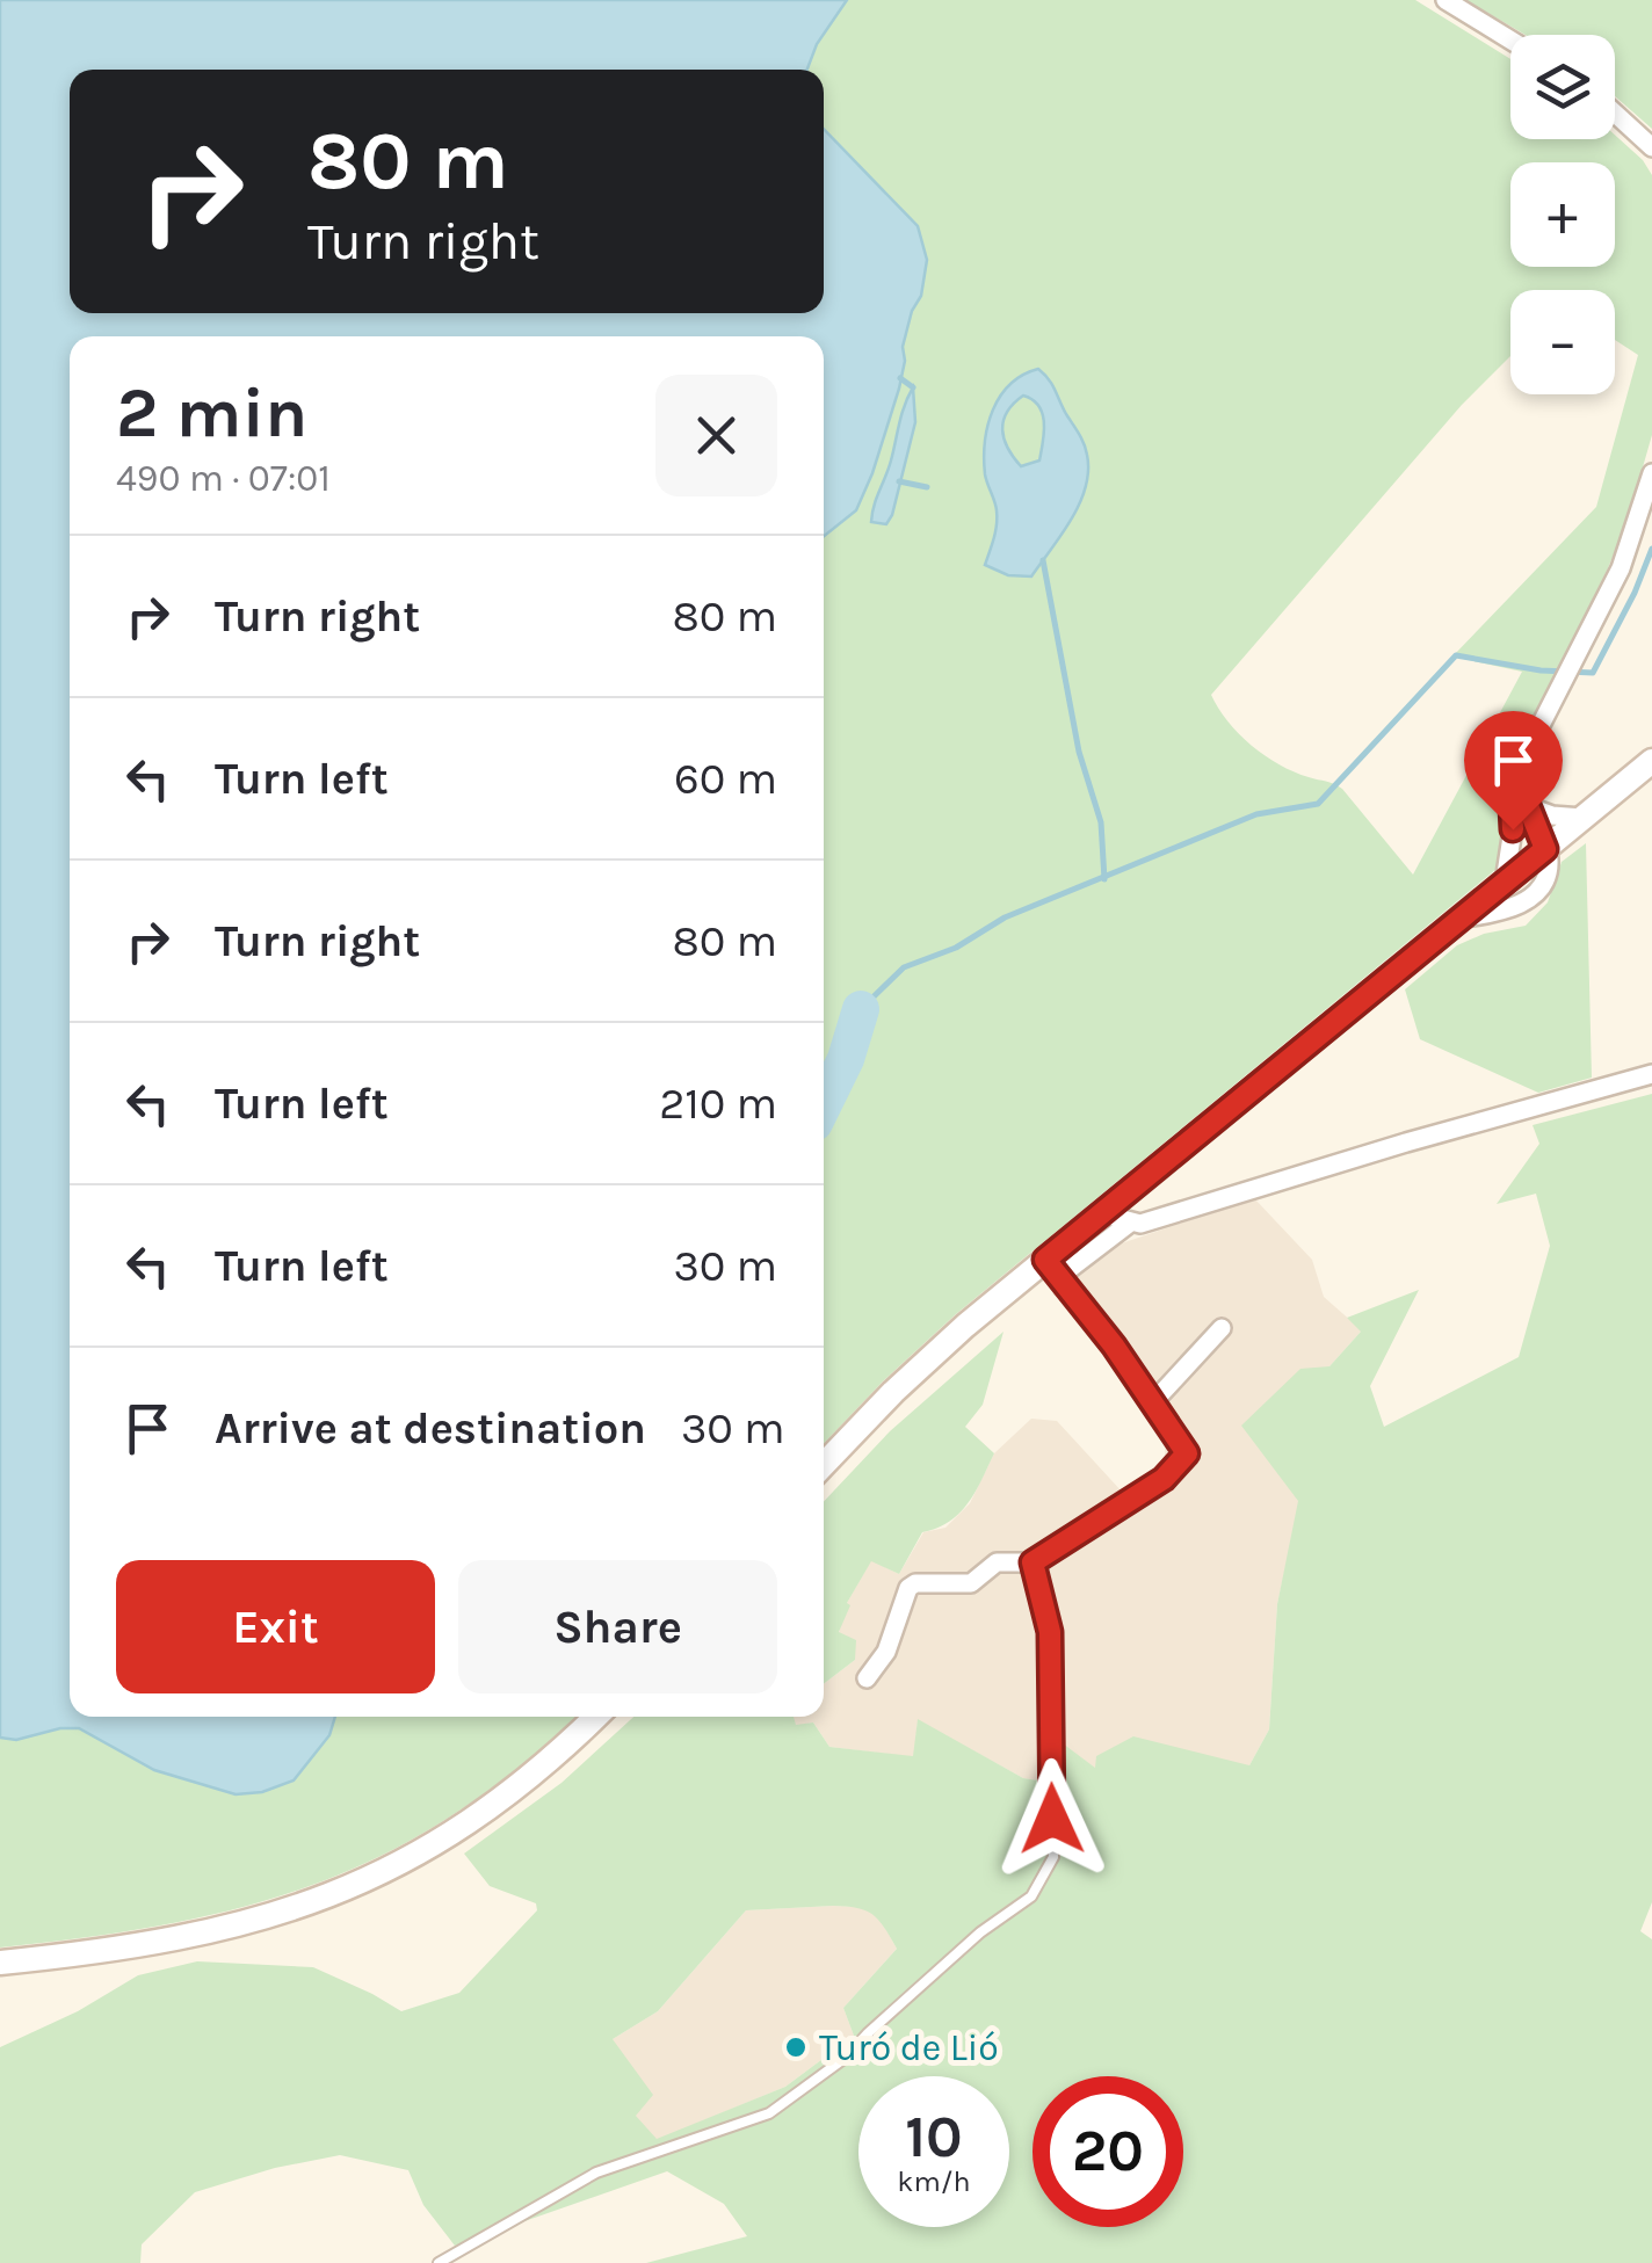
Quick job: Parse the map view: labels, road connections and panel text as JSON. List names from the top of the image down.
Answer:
{
  "places": ["Turó de Lió"],
  "page": {
    "map_buttons": ["+", "−"],
    "turn": ["80 m", "Turn right"],
    "heading": ["2 min", "490 m · 07:01"],
    "list": [
      {
        "name": "Turn right",
        "value": "80 m"
      },
      {
        "name": "Turn left",
        "value": "60 m"
      },
      {
        "name": "Turn right",
        "value": "80 m"
      },
      {
        "name": "Turn left",
        "value": "210 m"
      },
      {
        "name": "Turn left",
        "value": "30 m"
      },
      {
        "name": "Arrive at destination",
        "value": "30 m"
      }
    ],
    "buttons": ["Exit", "Share"],
    "speed": "10 km/h",
    "limit": "20"
  }
}
